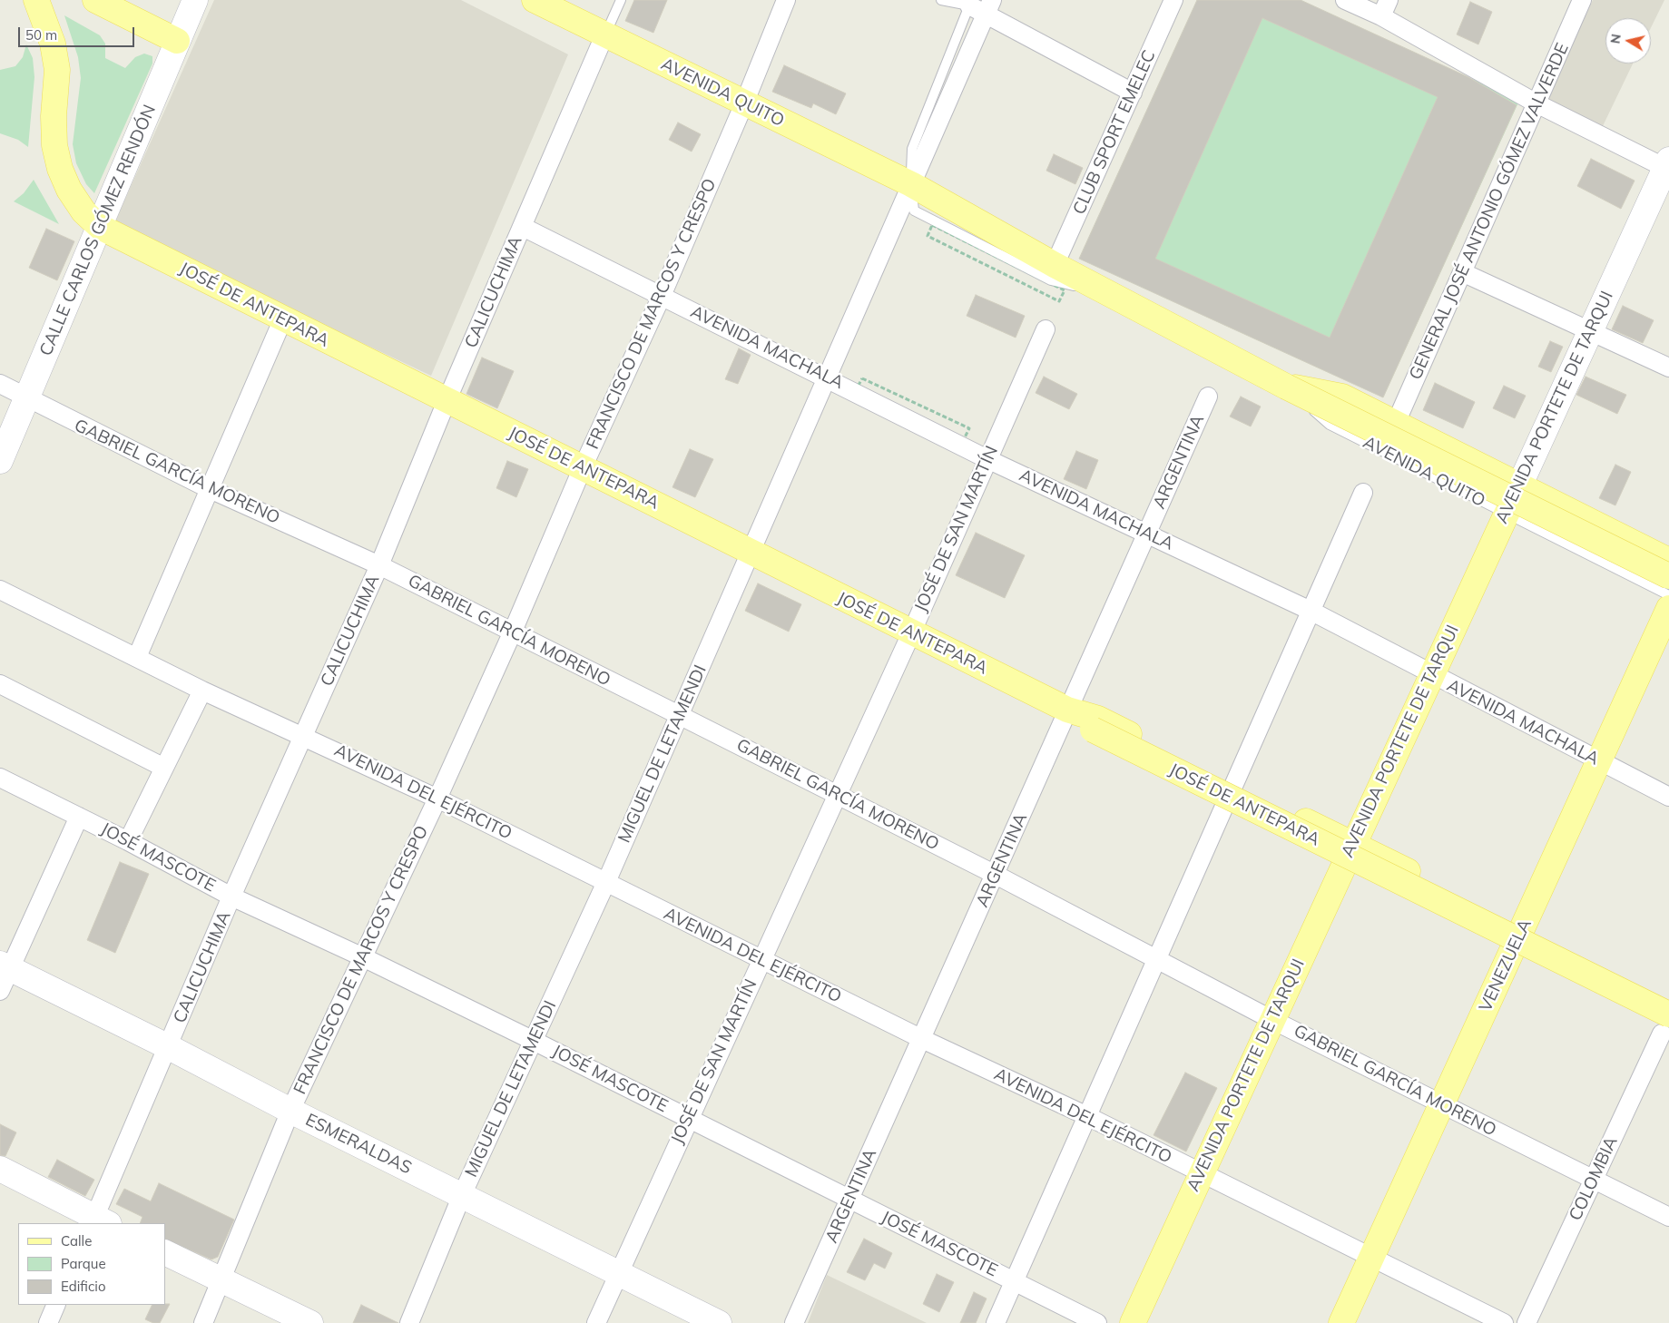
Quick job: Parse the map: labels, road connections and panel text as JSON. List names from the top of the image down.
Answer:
{
  "streets": {
    "main road": [
      "AVENIDA QUITO",
      "CALLE CARLOS GÓMEZ RENDÓN",
      "JOSÉ DE ANTEPARA",
      "AVENIDA PORTETE DE TARQUI",
      "VENEZUELA",
      "ESMERALDAS"
    ],
    "street": [
      "CLUB SPORT EMELEC",
      "GENERAL JOSÉ ANTONIO GÓMEZ VALVERDE",
      "CALICUCHIMA",
      "FRANCISCO DE MARCOS Y CRESPO",
      "AVENIDA MACHALA",
      "ARGENTINA",
      "GABRIEL GARCÍA MORENO",
      "JOSÉ DE SAN MARTÍN",
      "MIGUEL DE LETAMENDI",
      "AVENIDA DEL EJÉRCITO",
      "JOSÉ MASCOTE",
      "COLOMBIA"
    ]
  },
  "crossings": [
    ["AVENIDA QUITO", "CLUB SPORT EMELEC"],
    ["AVENIDA QUITO", "GENERAL JOSÉ ANTONIO GÓMEZ VALVERDE"],
    ["AVENIDA QUITO", "CALICUCHIMA"],
    ["AVENIDA QUITO", "FRANCISCO DE MARCOS Y CRESPO"],
    ["AVENIDA QUITO", "AVENIDA PORTETE DE TARQUI"],
    ["AVENIDA QUITO", "MIGUEL DE LETAMENDI"],
    ["CALLE CARLOS GÓMEZ RENDÓN", "JOSÉ DE ANTEPARA"],
    ["CALLE CARLOS GÓMEZ RENDÓN", "GABRIEL GARCÍA MORENO"],
    ["CALICUCHIMA", "JOSÉ DE ANTEPARA"],
    ["CALICUCHIMA", "AVENIDA MACHALA"],
    ["CALICUCHIMA", "GABRIEL GARCÍA MORENO"],
    ["CALICUCHIMA", "AVENIDA DEL EJÉRCITO"],
    ["CALICUCHIMA", "JOSÉ MASCOTE"],
    ["CALICUCHIMA", "ESMERALDAS"],
    ["JOSÉ DE ANTEPARA", "FRANCISCO DE MARCOS Y CRESPO"],
    ["JOSÉ DE ANTEPARA", "AVENIDA PORTETE DE TARQUI"],
    ["JOSÉ DE ANTEPARA", "ARGENTINA"],
    ["JOSÉ DE ANTEPARA", "JOSÉ DE SAN MARTÍN"],
    ["JOSÉ DE ANTEPARA", "MIGUEL DE LETAMENDI"],
    ["JOSÉ DE ANTEPARA", "VENEZUELA"],
    ["JOSÉ DE ANTEPARA", "COLOMBIA"],
    ["FRANCISCO DE MARCOS Y CRESPO", "AVENIDA MACHALA"],
    ["FRANCISCO DE MARCOS Y CRESPO", "GABRIEL GARCÍA MORENO"],
    ["FRANCISCO DE MARCOS Y CRESPO", "AVENIDA DEL EJÉRCITO"],
    ["FRANCISCO DE MARCOS Y CRESPO", "JOSÉ MASCOTE"],
    ["FRANCISCO DE MARCOS Y CRESPO", "ESMERALDAS"],
    ["AVENIDA MACHALA", "AVENIDA PORTETE DE TARQUI"],
    ["AVENIDA MACHALA", "ARGENTINA"],
    ["AVENIDA MACHALA", "JOSÉ DE SAN MARTÍN"],
    ["AVENIDA MACHALA", "MIGUEL DE LETAMENDI"],
    ["AVENIDA MACHALA", "VENEZUELA"],
    ["AVENIDA PORTETE DE TARQUI", "GABRIEL GARCÍA MORENO"],
    ["AVENIDA PORTETE DE TARQUI", "AVENIDA DEL EJÉRCITO"],
    ["ARGENTINA", "GABRIEL GARCÍA MORENO"],
    ["ARGENTINA", "AVENIDA DEL EJÉRCITO"],
    ["ARGENTINA", "JOSÉ MASCOTE"],
    ["GABRIEL GARCÍA MORENO", "JOSÉ DE SAN MARTÍN"],
    ["GABRIEL GARCÍA MORENO", "MIGUEL DE LETAMENDI"],
    ["GABRIEL GARCÍA MORENO", "VENEZUELA"],
    ["GABRIEL GARCÍA MORENO", "COLOMBIA"],
    ["JOSÉ DE SAN MARTÍN", "AVENIDA DEL EJÉRCITO"],
    ["JOSÉ DE SAN MARTÍN", "JOSÉ MASCOTE"],
    ["JOSÉ DE SAN MARTÍN", "ESMERALDAS"],
    ["MIGUEL DE LETAMENDI", "AVENIDA DEL EJÉRCITO"],
    ["MIGUEL DE LETAMENDI", "JOSÉ MASCOTE"],
    ["MIGUEL DE LETAMENDI", "ESMERALDAS"],
    ["AVENIDA DEL EJÉRCITO", "VENEZUELA"]
  ],
  "legend": ["Calle", "Parque", "Edificio"],
  "scale_bar": "50 m",
  "north": "left"
}
